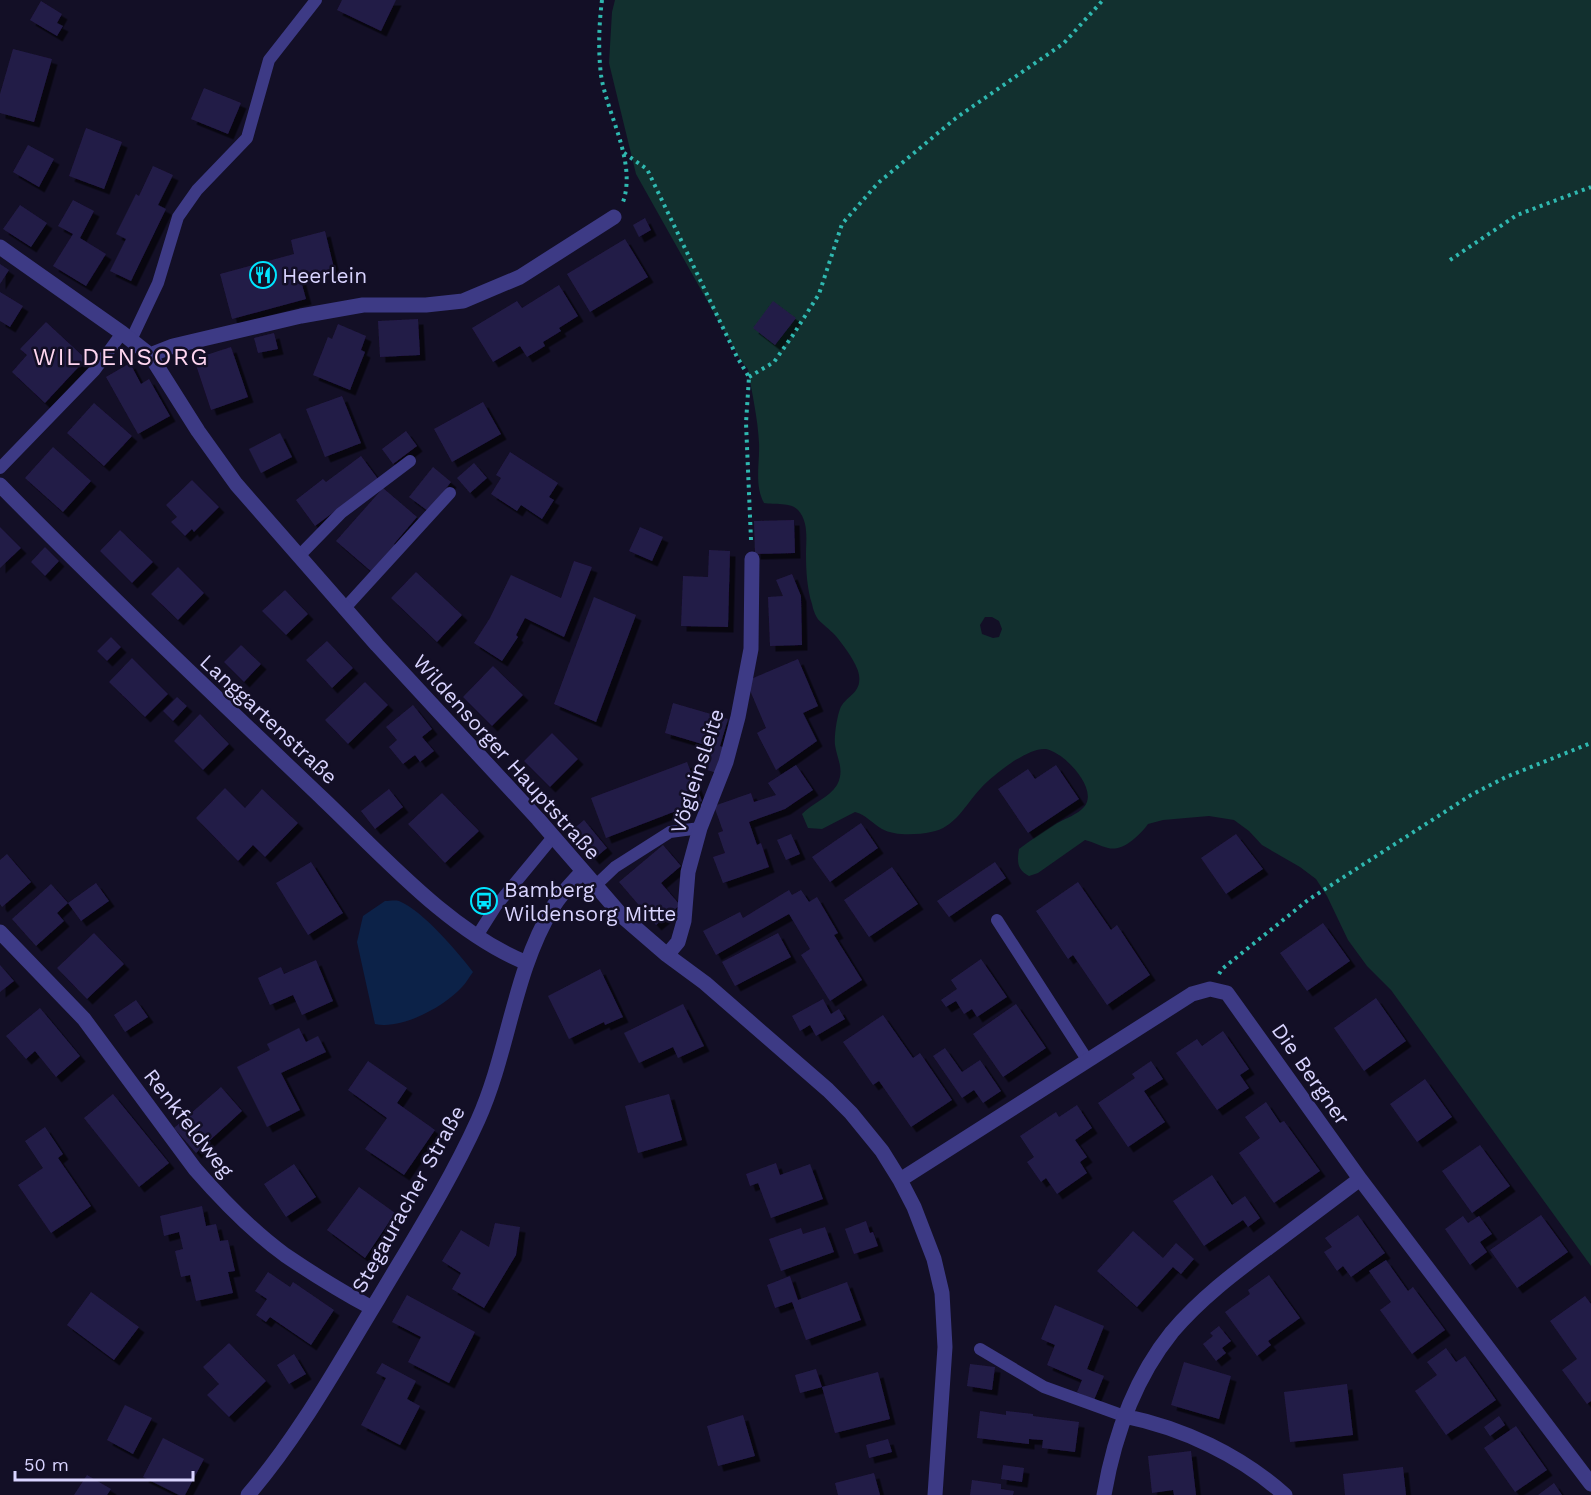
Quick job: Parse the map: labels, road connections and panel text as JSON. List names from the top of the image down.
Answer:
{
  "streets": {
    "street": [
      "Langgartenstraße",
      "Wildensorger Hauptstraße",
      "Vögleinsleite",
      "Die Bergner",
      "Renkfeldweg",
      "Stegauracher Straße"
    ]
  },
  "crossings": [
    ["Langgartenstraße", "Stegauracher Straße"],
    ["Wildensorger Hauptstraße", "Vögleinsleite"],
    ["Wildensorger Hauptstraße", "Stegauracher Straße"],
    ["Renkfeldweg", "Stegauracher Straße"]
  ],
  "districts": ["WILDENSORG"],
  "places": {
    "restaurant": ["Heerlein"],
    "bus stop": ["Bamberg Wildensorg Mitte"]
  },
  "scale_bar": "50 m"
}
